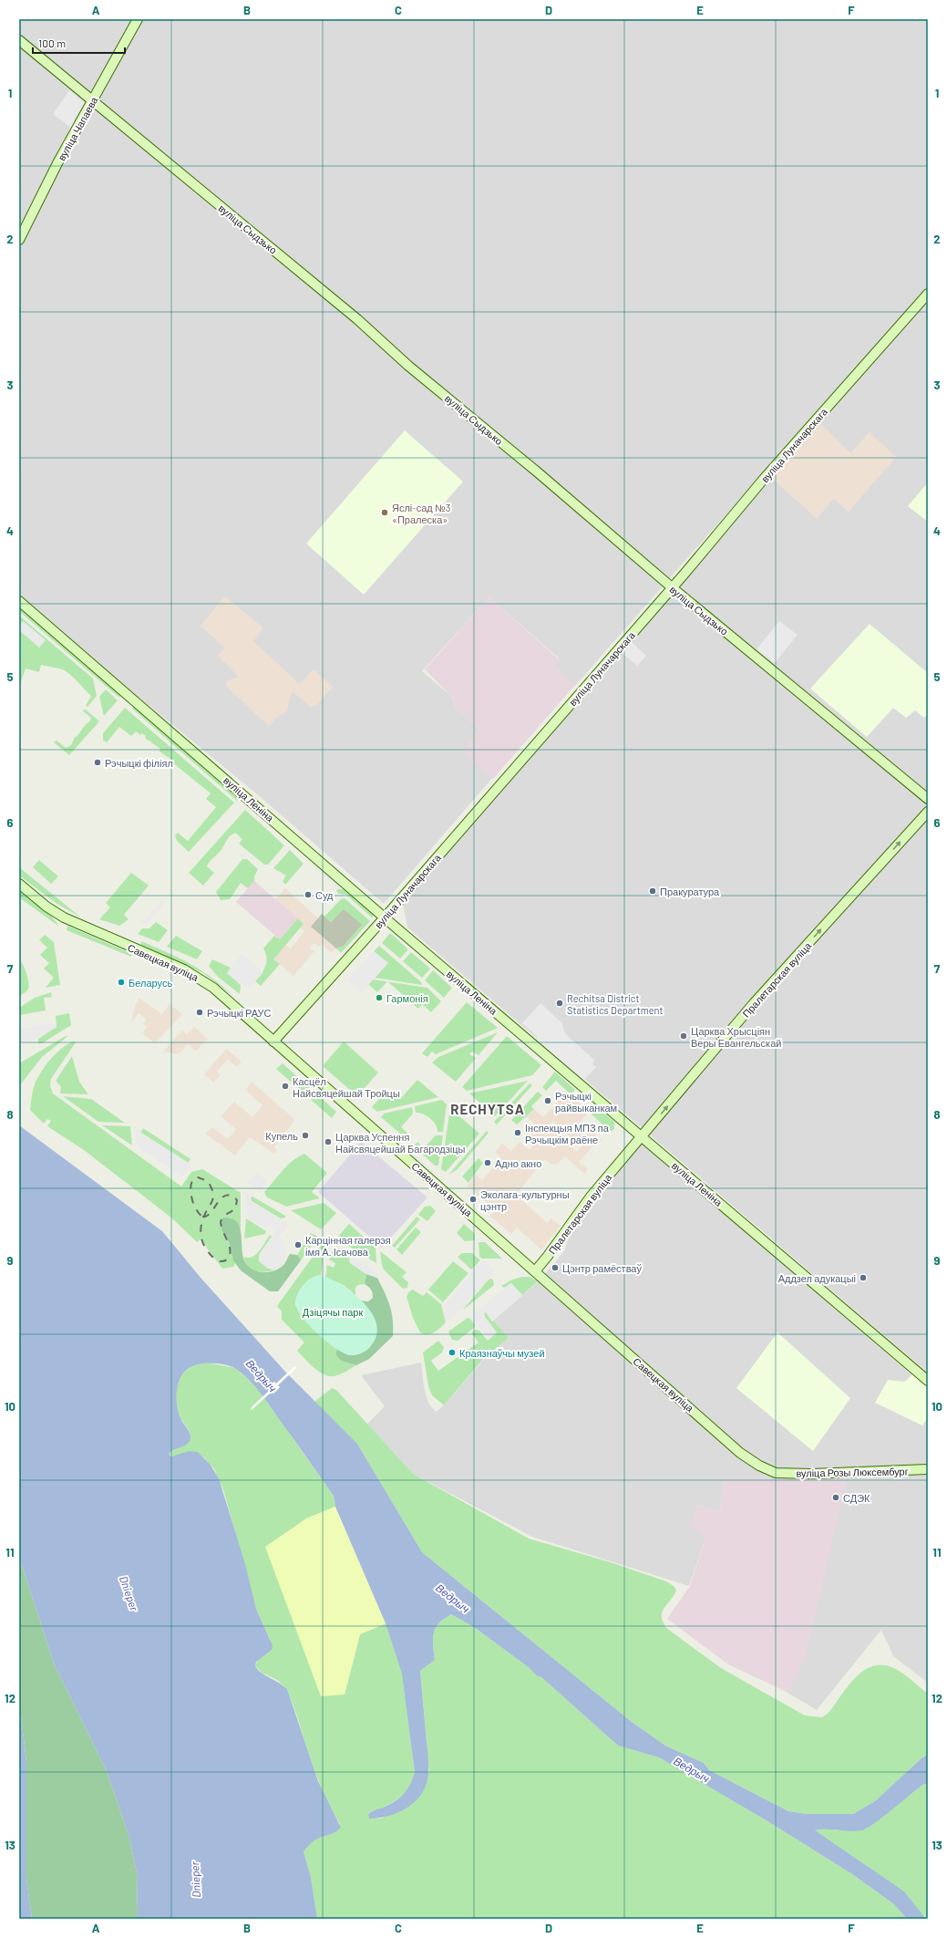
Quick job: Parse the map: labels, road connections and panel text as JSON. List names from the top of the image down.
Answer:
{
  "streets": {
    "street": [
      "вуліца Чапаева",
      "вуліца Сыдзько",
      "вуліца Луначарскага",
      "вуліца Леніна",
      "Савецкая вуліца",
      "Пралетарская вуліца",
      "вуліца Розы Люксембург"
    ]
  },
  "crossings": [
    ["вуліца Чапаева", "вуліца Сыдзько"],
    ["вуліца Сыдзько", "вуліца Луначарскага"],
    ["вуліца Луначарскага", "вуліца Леніна"],
    ["вуліца Луначарскага", "Савецкая вуліца"],
    ["вуліца Леніна", "Пралетарская вуліца"],
    ["Савецкая вуліца", "Пралетарская вуліца"],
    ["Савецкая вуліца", "вуліца Розы Люксембург"]
  ],
  "one_way": ["Пралетарская вуліца"],
  "districts": ["RECHYTSA"],
  "water": ["Ведрыч", "Dnieper"],
  "parks": ["Дзіцячы парк"],
  "places": [
    "Яслі-сад №3 «Пралеска»",
    "Рэчыцкі філіял",
    "Пракуратура",
    "Суд",
    "Беларусь",
    "Гармонія",
    "Rechitsa District Statistics Department",
    "Рэчыцкі РАУС",
    "Царква Хрысціян Веры Евангельскай",
    "Касцёл Найсвяцейшай Тройцы",
    "Рэчыцкі райвыканкам",
    "Інспекцыя МПЗ па Рэчыцкім раёне",
    "Купель",
    "Царква Успення Найсвяцейшай Багародзіцы",
    "Адно акно",
    "Эколага-культурны цэнтр",
    "Карцінная галерэя імя А. Ісачова",
    "Цэнтр рамёстваў",
    "Аддзел адукацыі",
    "Краязнаўчы музей",
    "СДЭК"
  ],
  "scale_bar": "100 m",
  "grid": {
    "columns": [
      "A",
      "B",
      "C",
      "D",
      "E",
      "F"
    ],
    "rows": [
      "1",
      "2",
      "3",
      "4",
      "5",
      "6",
      "7",
      "8",
      "9",
      "10",
      "11",
      "12",
      "13"
    ]
  }
}
